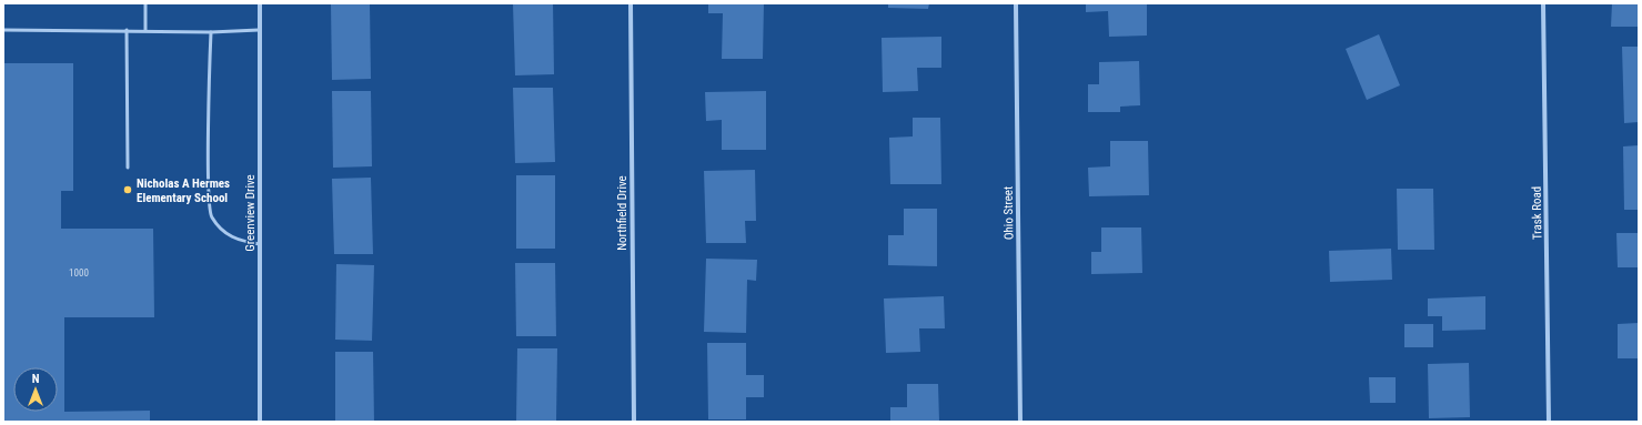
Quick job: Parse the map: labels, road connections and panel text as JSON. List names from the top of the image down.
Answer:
{
  "streets": {
    "street": [
      "Greenview Drive",
      "Northfield Drive",
      "Ohio Street",
      "Trask Road"
    ]
  },
  "places": ["Nicholas A Hermes Elementary School"],
  "house_numbers": ["1000"],
  "north": "top"
}
